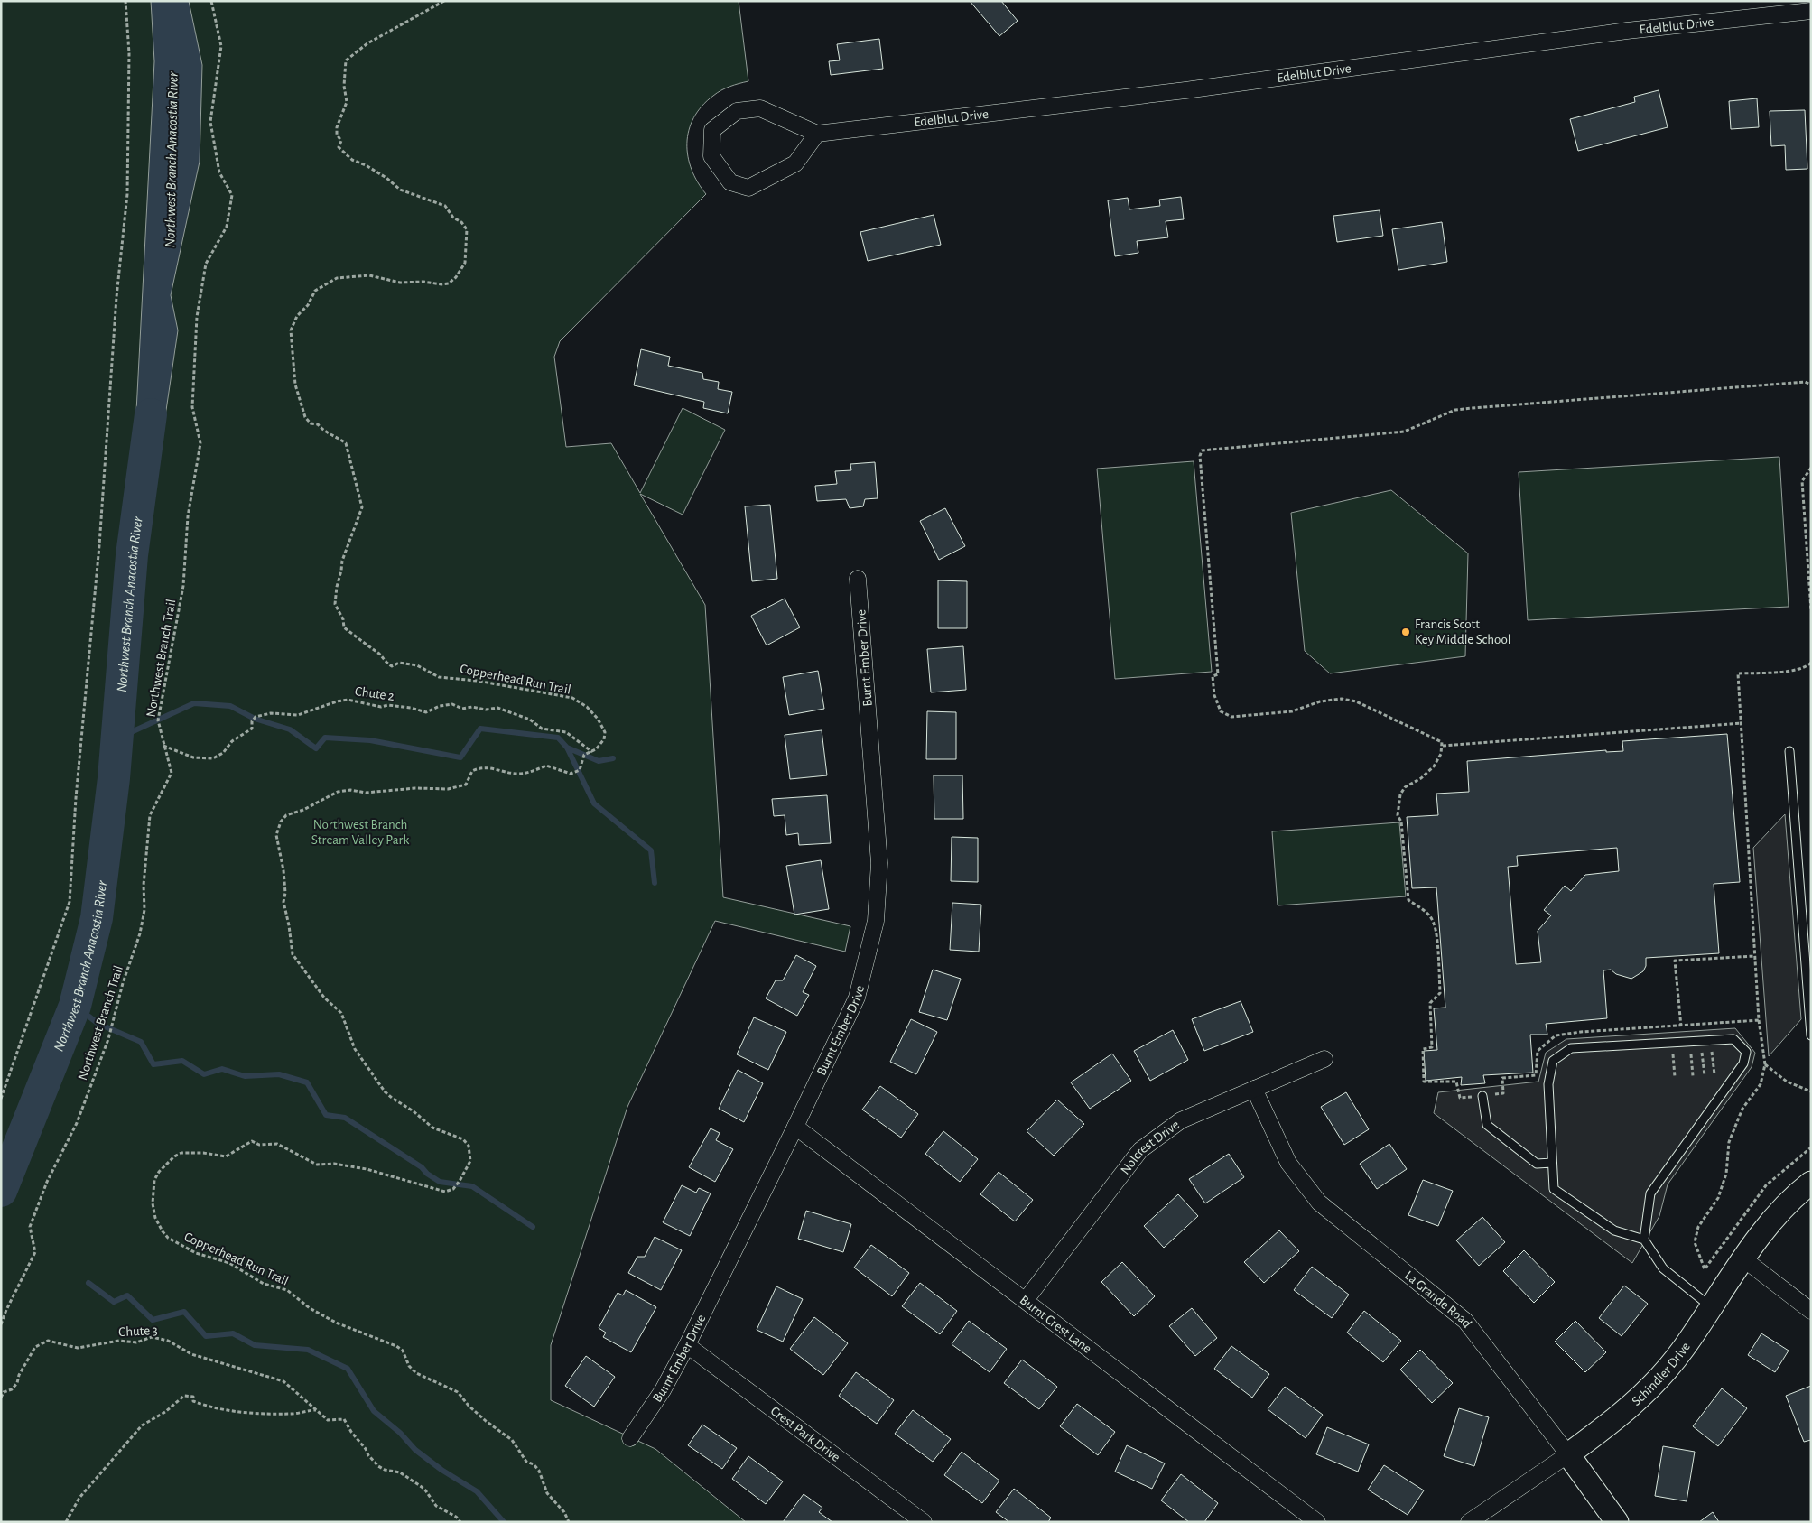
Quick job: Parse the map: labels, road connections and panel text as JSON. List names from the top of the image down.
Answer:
{
  "streets": {
    "street": [
      "Edelblut Drive",
      "Burnt Ember Drive",
      "Nolcrest Drive",
      "La Grande Road",
      "Burnt Crest Lane",
      "Schindler Drive",
      "Crest Park Drive"
    ],
    "path": [
      "Northwest Branch Trail",
      "Copperhead Run Trail",
      "Chute 2",
      "Chute 3"
    ]
  },
  "crossings": [
    ["Northwest Branch Trail", "Chute 2"],
    ["Burnt Ember Drive", "Burnt Crest Lane"],
    ["Burnt Ember Drive", "Crest Park Drive"],
    ["Copperhead Run Trail", "Chute 2"],
    ["Nolcrest Drive", "La Grande Road"],
    ["Nolcrest Drive", "Burnt Crest Lane"],
    ["La Grande Road", "Schindler Drive"]
  ],
  "water": ["Northwest Branch Anacostia River"],
  "parks": ["Northwest Branch Stream Valley Park"],
  "places": ["Francis Scott Key Middle School"]
}
